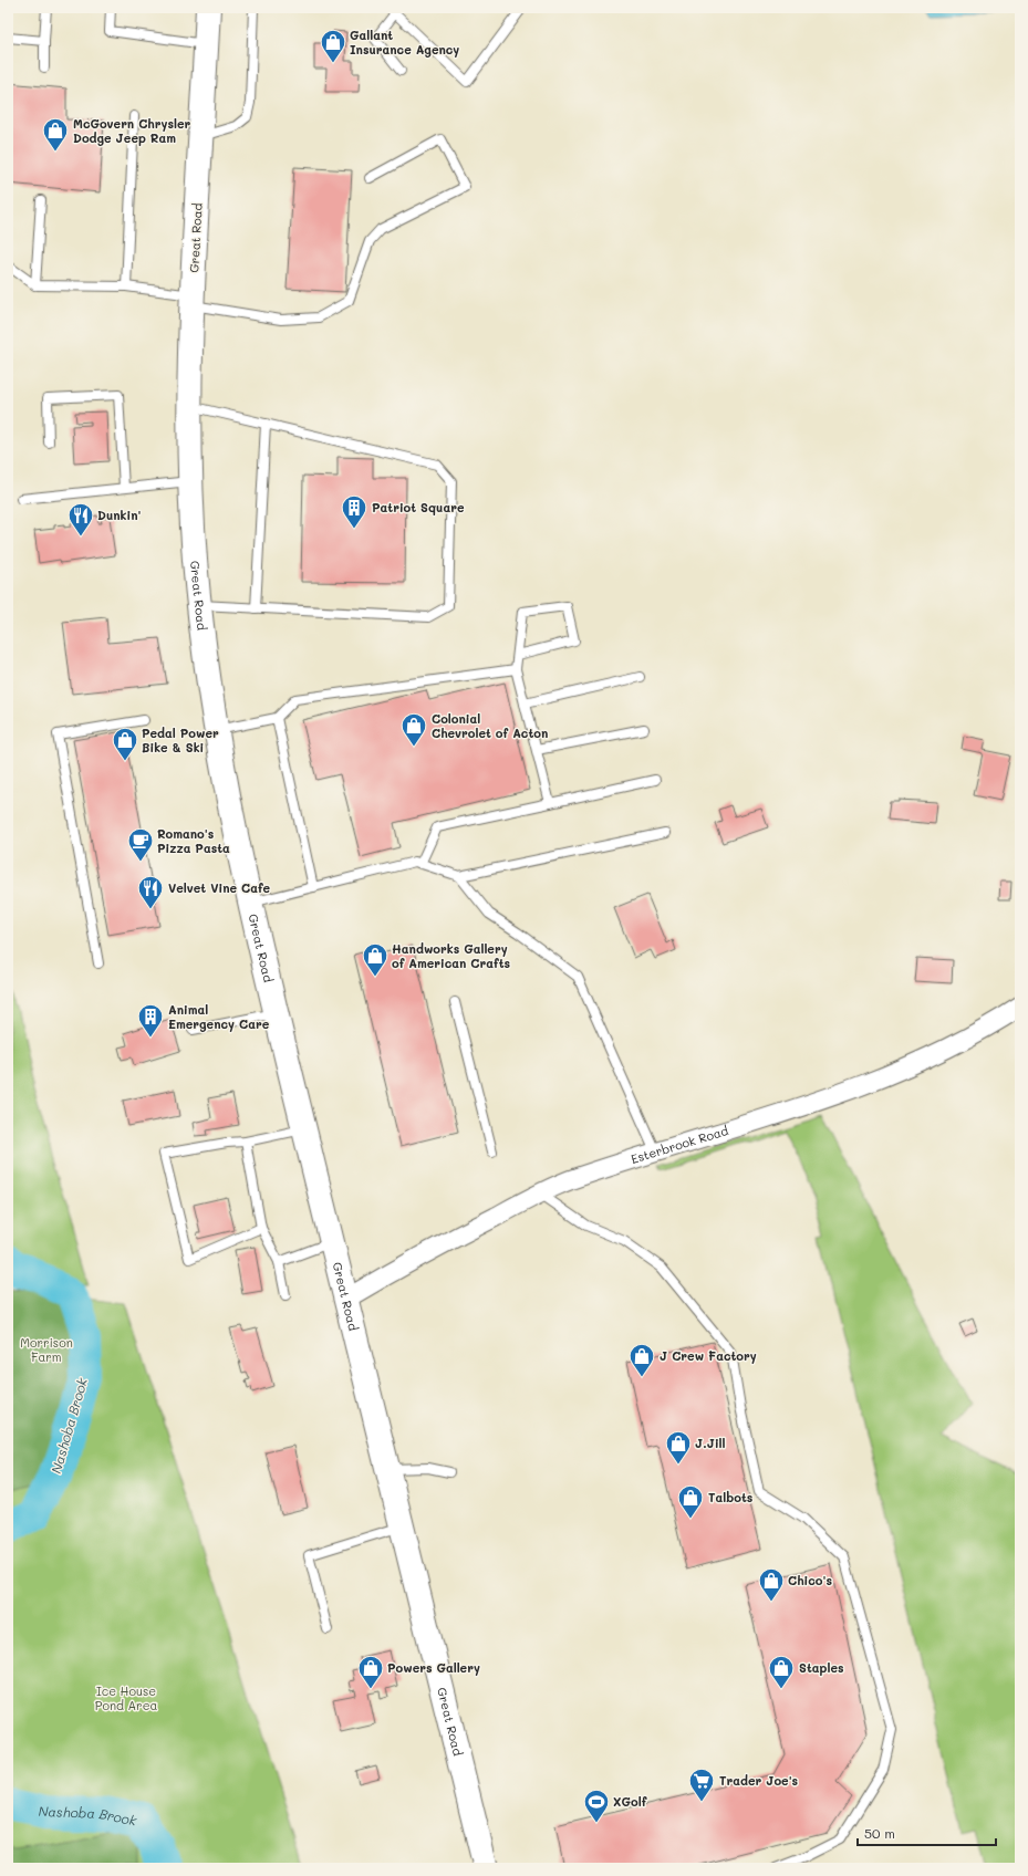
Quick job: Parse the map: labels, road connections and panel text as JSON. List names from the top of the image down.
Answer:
{
  "streets": {
    "main road": ["Great Road"],
    "street": ["Esterbrook Road"]
  },
  "crossings": [
    ["Great Road", "Esterbrook Road"]
  ],
  "water": ["Nashoba Brook"],
  "parks": ["Morrison Farm", "Ice House Pond Area"],
  "places": {
    "shop": [
      "Gallant Insurance Agency",
      "McGovern Chrysler Dodge Jeep Ram",
      "Colonial Chevrolet of Acton",
      "Pedal Power Bike & Ski",
      "Handworks Gallery of American Crafts",
      "J Crew Factory",
      "J.Jill",
      "Talbots",
      "Chico's",
      "Powers Gallery",
      "Staples"
    ],
    "building": ["Patriot Square", "Animal Emergency Care"],
    "restaurant": ["Dunkin'", "Velvet Vine Cafe"],
    "cafe": ["Romano's Pizza Pasta"],
    "supermarket": ["Trader Joe's"],
    "sports": ["XGolf"]
  },
  "scale_bar": "50 m"
}
